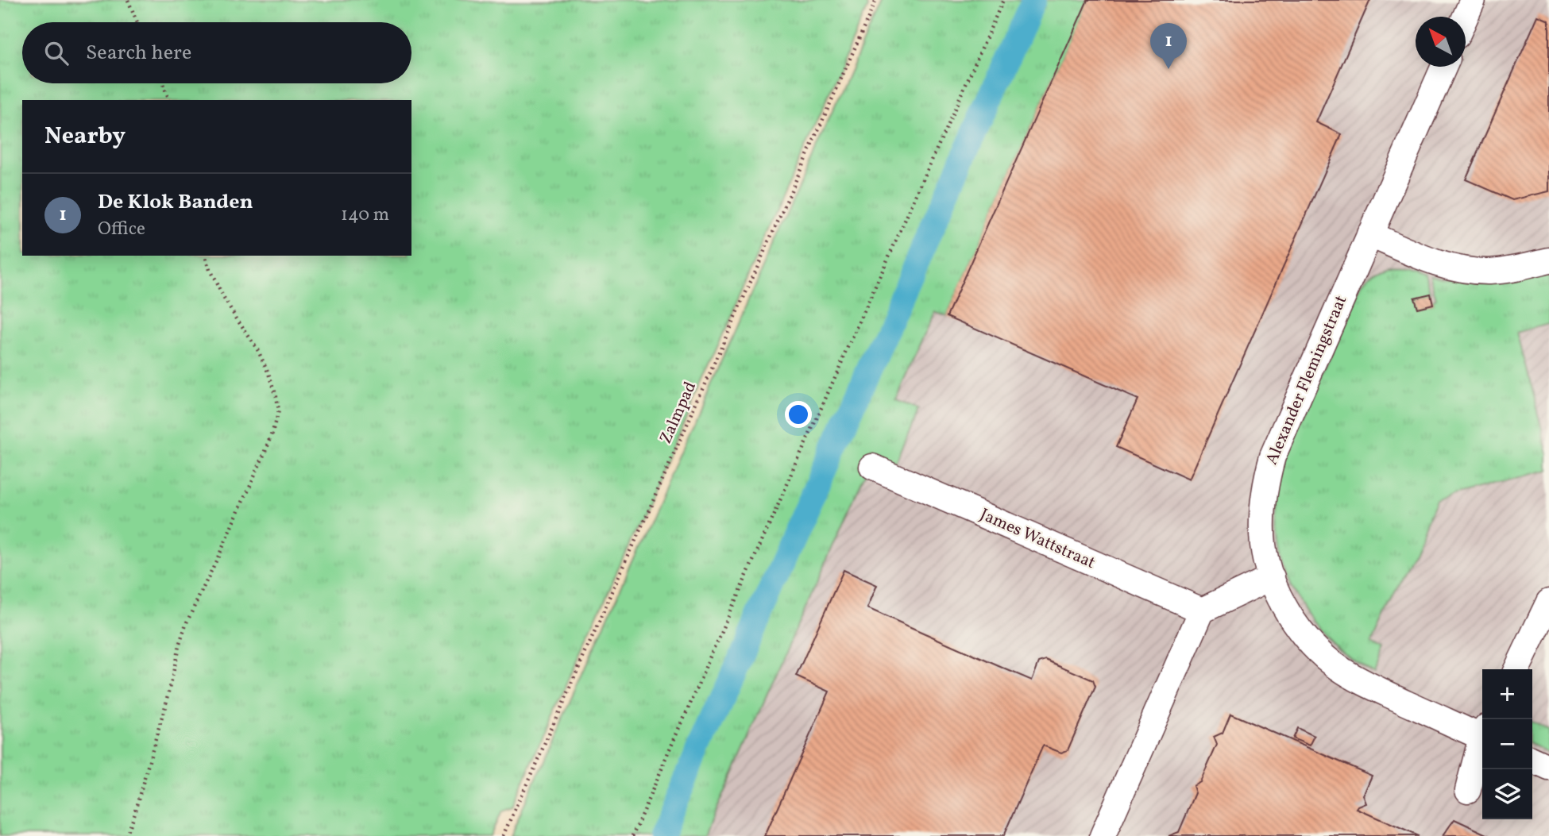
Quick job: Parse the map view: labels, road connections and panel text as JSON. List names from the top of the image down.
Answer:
{
  "streets": {
    "street": ["Alexander Flemingstraat", "James Wattstraat"],
    "path": ["Zalmpad"]
  },
  "north": "top left",
  "page": {
    "search": "Search here",
    "pins": "1",
    "heading": "Nearby",
    "list": [
      {
        "mark": "1",
        "name": "De Klok Banden",
        "note": "Office",
        "value": "140 m"
      }
    ],
    "map_buttons": ["+", "−"]
  }
}
